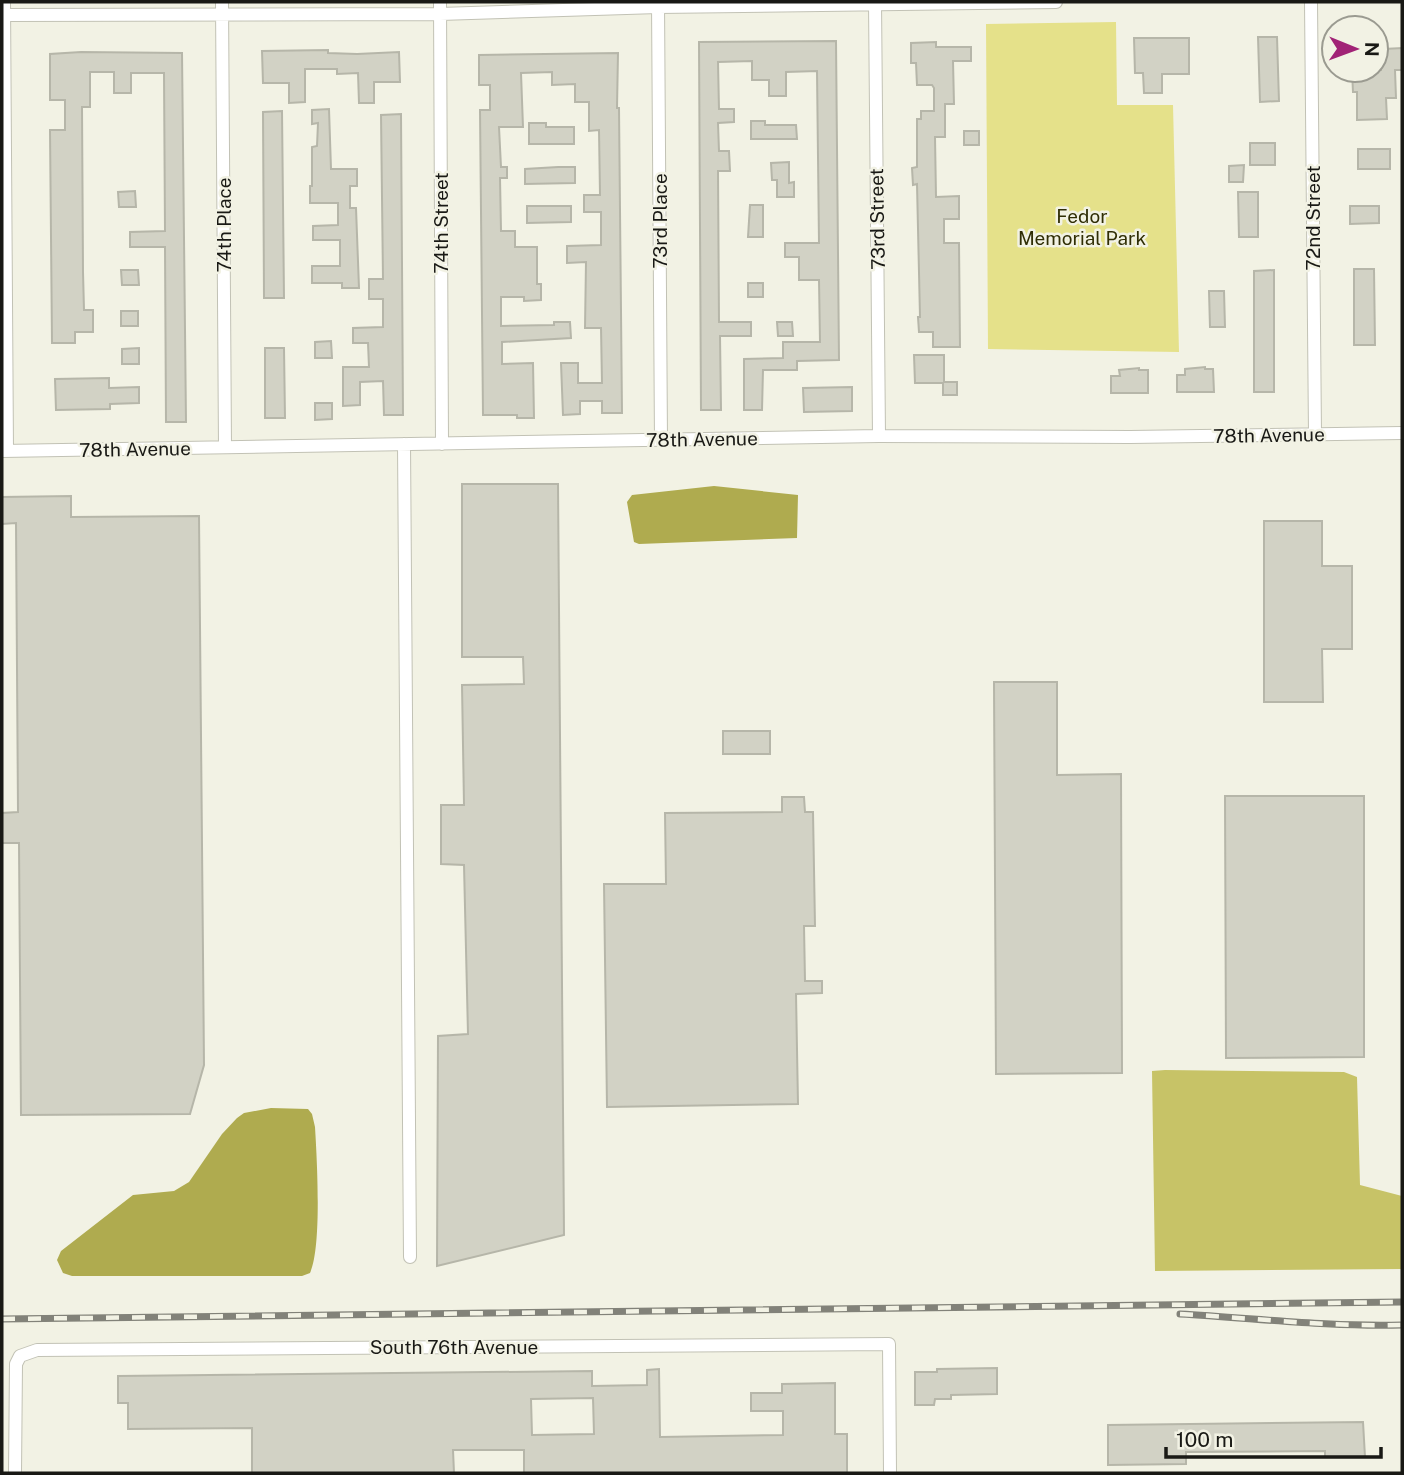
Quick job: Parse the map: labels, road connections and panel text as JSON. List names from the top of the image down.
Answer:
{
  "streets": {
    "street": [
      "72nd Street",
      "73rd Street",
      "73rd Place",
      "74th Street",
      "74th Place",
      "78th Avenue",
      "South 76th Avenue"
    ]
  },
  "crossings": [
    ["72nd Street", "78th Avenue"],
    ["73rd Street", "78th Avenue"],
    ["73rd Place", "78th Avenue"],
    ["74th Street", "78th Avenue"],
    ["74th Place", "78th Avenue"]
  ],
  "parks": ["Fedor Memorial Park"],
  "scale_bar": "100 m",
  "north": "right"
}
